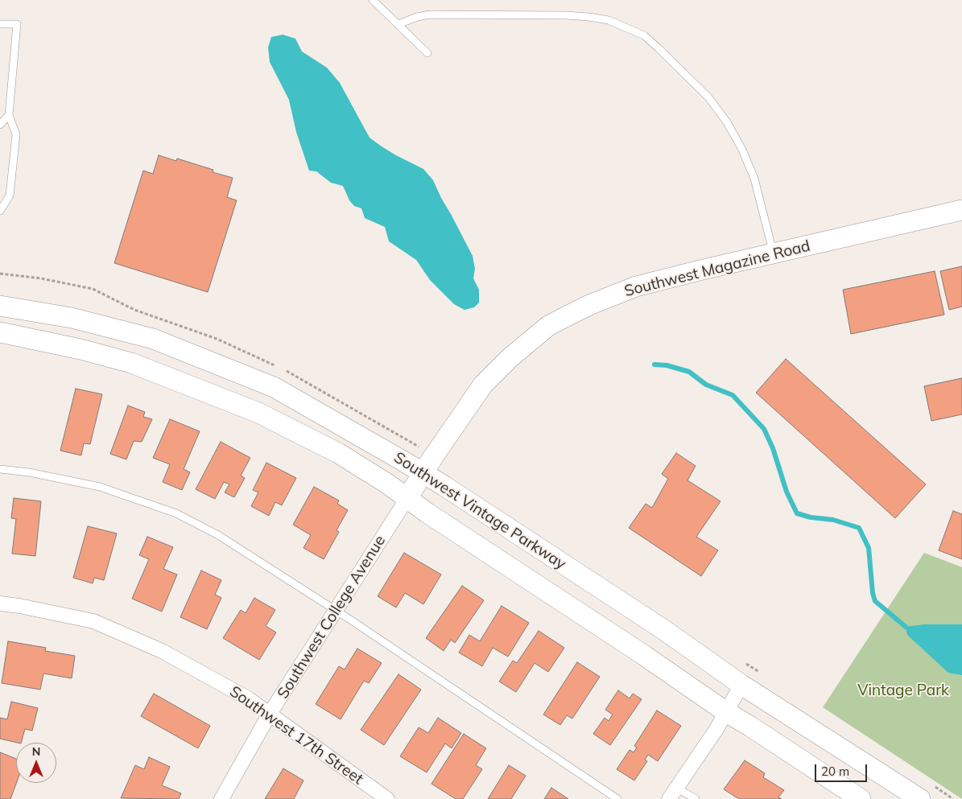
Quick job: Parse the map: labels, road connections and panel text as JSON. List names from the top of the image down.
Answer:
{
  "streets": {
    "street": [
      "Southwest Magazine Road",
      "Southwest Vintage Parkway",
      "Southwest College Avenue",
      "Southwest 17th Street"
    ]
  },
  "crossings": [
    ["Southwest Magazine Road", "Southwest Vintage Parkway"],
    ["Southwest Magazine Road", "Southwest College Avenue"],
    ["Southwest Vintage Parkway", "Southwest College Avenue"],
    ["Southwest College Avenue", "Southwest 17th Street"]
  ],
  "parks": ["Vintage Park"],
  "scale_bar": "20 m",
  "north": "top"
}
